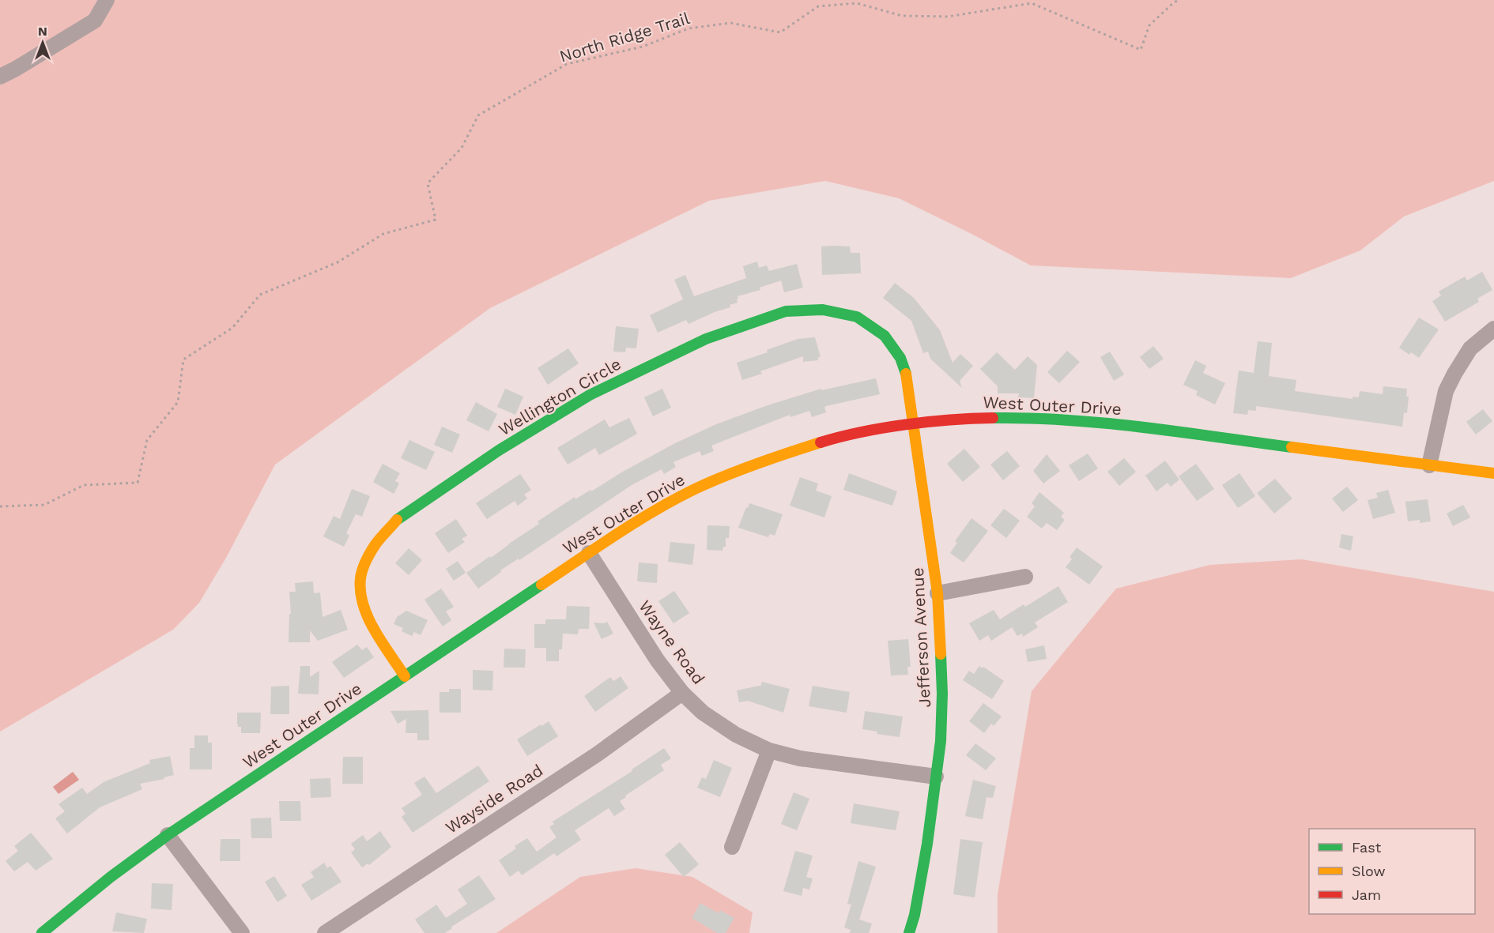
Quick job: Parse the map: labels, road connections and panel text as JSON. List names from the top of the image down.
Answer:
{
  "streets": {
    "street": [
      "Wellington Circle",
      "West Outer Drive",
      "Jefferson Avenue",
      "Wayne Road",
      "Wayside Road"
    ],
    "path": ["North Ridge Trail"]
  },
  "crossings": [
    ["Wellington Circle", "West Outer Drive"],
    ["Wellington Circle", "Jefferson Avenue"],
    ["West Outer Drive", "Jefferson Avenue"],
    ["West Outer Drive", "Wayne Road"],
    ["Jefferson Avenue", "Wayne Road"],
    ["Wayne Road", "Wayside Road"]
  ],
  "legend": ["Fast", "Slow", "Jam"],
  "north": "top"
}
